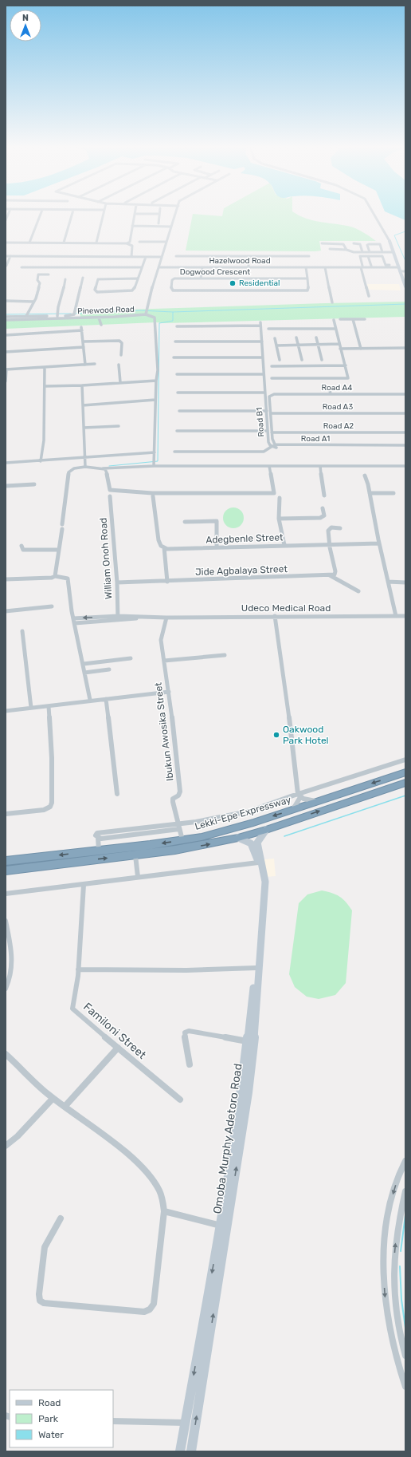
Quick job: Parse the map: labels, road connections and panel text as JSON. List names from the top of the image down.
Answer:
{
  "streets": {
    "highway": ["Lekki-Epe Expressway"],
    "street": [
      "Hazelwood Road",
      "Dogwood Crescent",
      "Pinewood Road",
      "Road A4",
      "Road A3",
      "Road B1",
      "Road A2",
      "Road A1",
      "Adegbenle Street",
      "William Onoh Road",
      "Jide Agbalaya Street",
      "Udeco Medical Road",
      "Ibukun Awosika Street",
      "Familoni Street",
      "Omoba Murphy Adetoro Road"
    ]
  },
  "crossings": [
    ["Hazelwood Road", "Pinewood Road"],
    ["Road A4", "Road A1"],
    ["Road A3", "Road A1"],
    ["Road B1", "Road A1"],
    ["Road A2", "Road A1"],
    ["William Onoh Road", "Jide Agbalaya Street"],
    ["William Onoh Road", "Udeco Medical Road"],
    ["Udeco Medical Road", "Ibukun Awosika Street"],
    ["Ibukun Awosika Street", "Lekki-Epe Expressway"],
    ["Lekki-Epe Expressway", "Omoba Murphy Adetoro Road"]
  ],
  "places": ["Residential", "Oakwood Park Hotel"],
  "legend": ["Road", "Park", "Water"],
  "north": "top"
}
